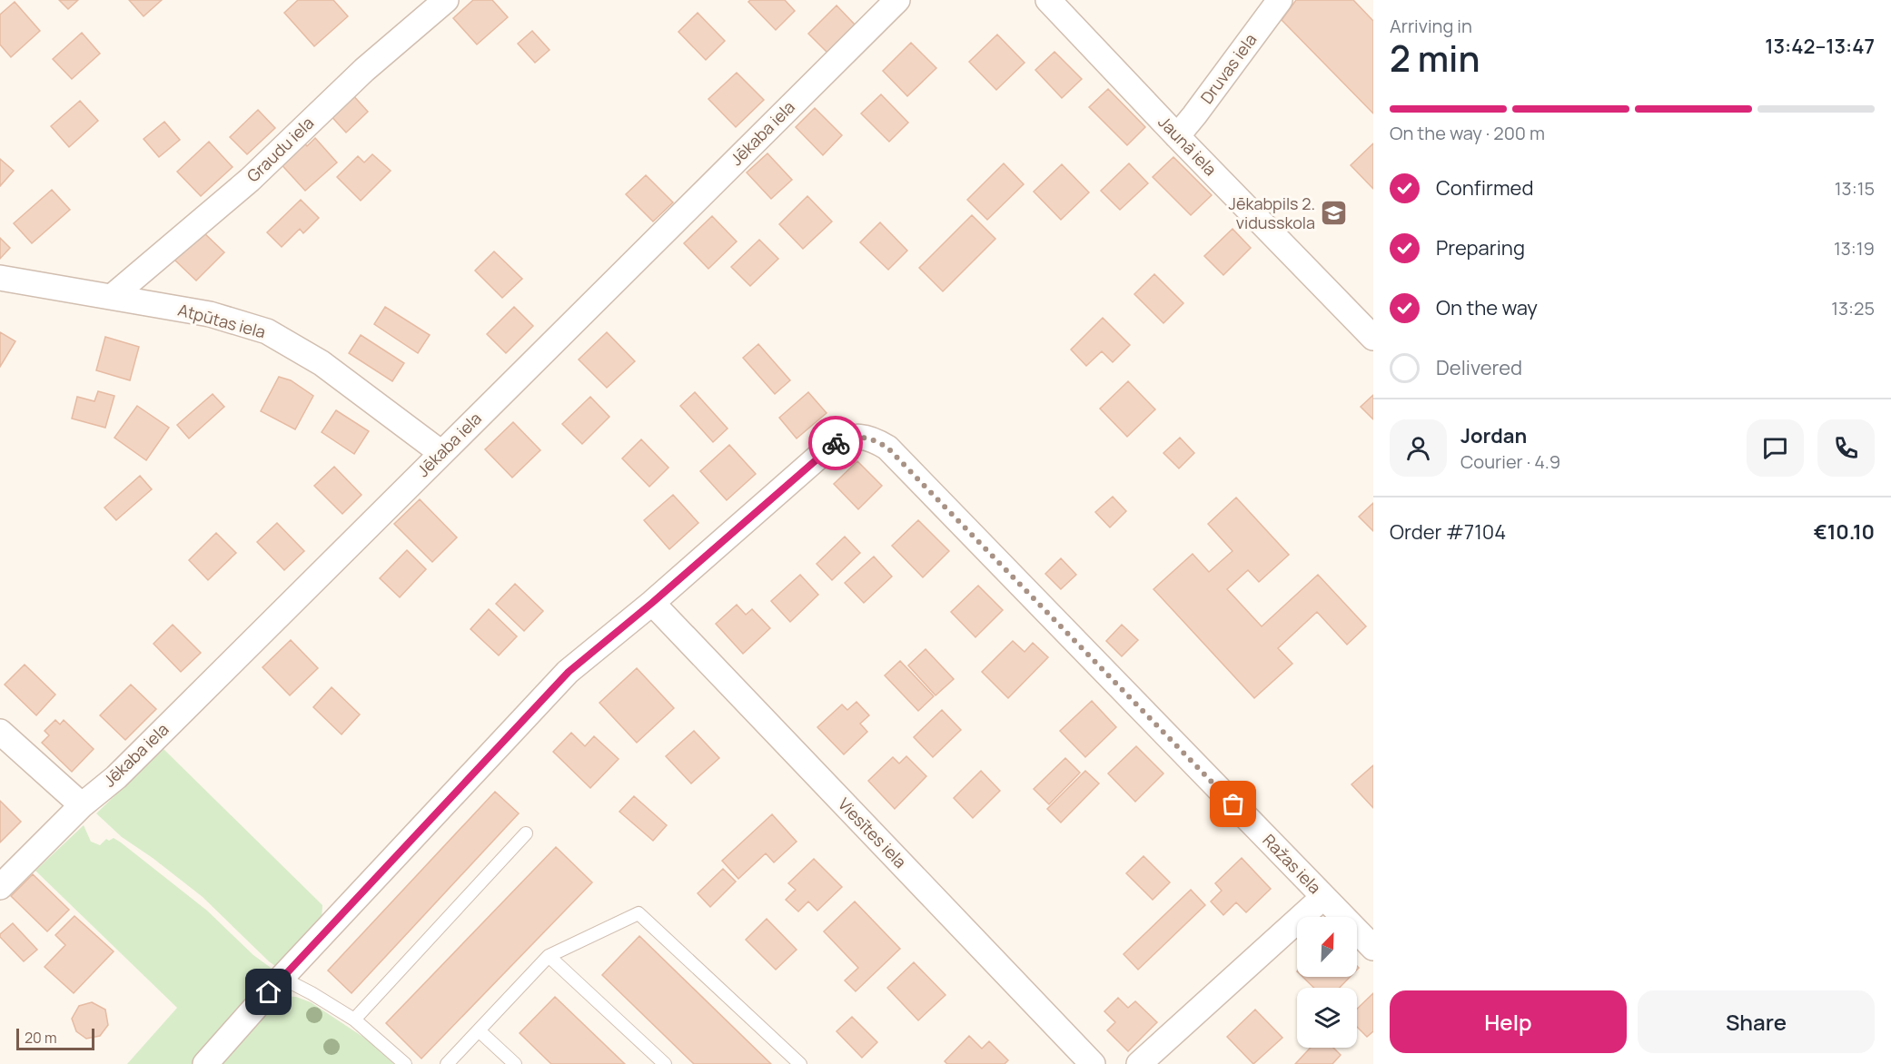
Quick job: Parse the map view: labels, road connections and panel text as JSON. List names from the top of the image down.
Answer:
{
  "streets": {
    "street": [
      "Druvas iela",
      "Jēkaba iela",
      "Jaunā iela",
      "Graudu iela",
      "Atpūtas iela",
      "Viesītes iela",
      "Ražas iela"
    ]
  },
  "crossings": [
    ["Druvas iela", "Jaunā iela"],
    ["Jēkaba iela", "Atpūtas iela"],
    ["Graudu iela", "Atpūtas iela"],
    ["Viesītes iela", "Ražas iela"]
  ],
  "places": {
    "school or university": ["Jēkabpils 2. vidusskola"]
  },
  "scale_bar": "20 m",
  "north": "top right",
  "page": {
    "heading": ["2 min", "Arriving in", "13:42–13:47"],
    "panel": [
      "Jordan",
      "Courier · 4.9",
      "Order #7104",
      "€10.10"
    ],
    "bar": "On the way · 200 m",
    "list": [
      ["Confirmed", "13:15"],
      ["Preparing", "13:19"],
      ["On the way", "13:25"],
      "Delivered"
    ],
    "buttons": ["Help", "Share"],
    "scale": "20 m"
  }
}
